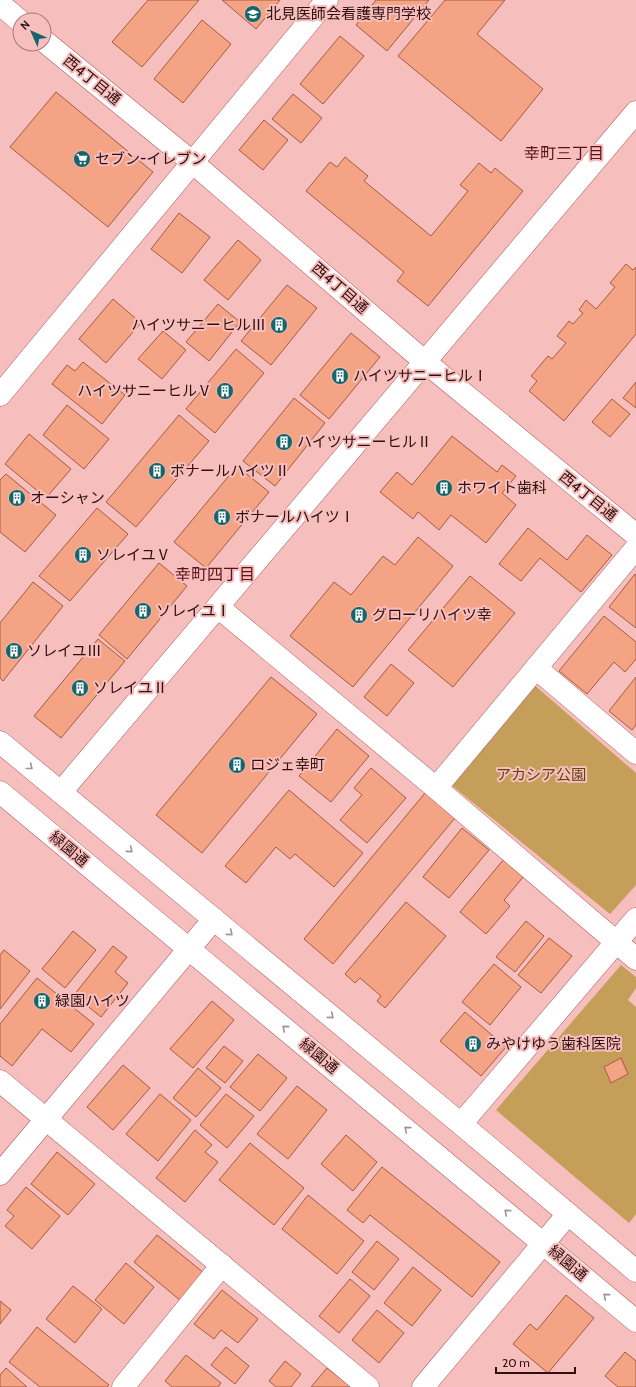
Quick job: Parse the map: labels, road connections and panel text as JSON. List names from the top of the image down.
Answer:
{
  "streets": {
    "street": ["西4丁目通", "緑園通"]
  },
  "districts": ["幸町三丁目", "幸町四丁目"],
  "parks": ["アカシア公園"],
  "places": {
    "school or university": ["北見医師会看護専門学校"],
    "supermarket": ["セブン-イレブン"],
    "building": [
      "ハイツサニーヒルⅢ",
      "ハイツサニーヒルⅠ",
      "ハイツサニーヒルⅤ",
      "ハイツサニーヒルⅡ",
      "ボナールハイツⅡ",
      "ホワイト歯科",
      "オーシャン",
      "ボナールハイツⅠ",
      "ソレイユⅤ",
      "ソレイユⅠ",
      "グローリハイツ幸",
      "ソレイユⅢ",
      "ソレイユⅡ",
      "ロジェ幸町",
      "緑園ハイツ",
      "みやけゆう歯科医院"
    ]
  },
  "scale_bar": "20 m",
  "north": "top left"
}
